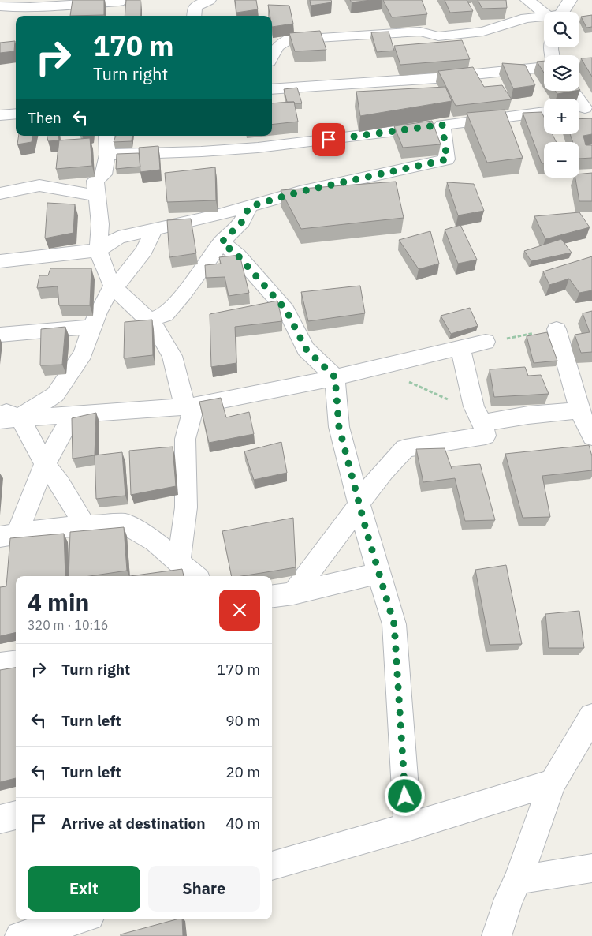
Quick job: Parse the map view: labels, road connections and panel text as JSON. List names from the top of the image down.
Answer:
{
  "page": {
    "map_buttons": ["+", "−"],
    "turn": ["170 m", "Turn right"],
    "then": "Then",
    "heading": ["4 min", "320 m · 10:16"],
    "list": [
      {
        "name": "Turn right",
        "value": "170 m"
      },
      {
        "name": "Turn left",
        "value": "90 m"
      },
      {
        "name": "Turn left",
        "value": "20 m"
      },
      {
        "name": "Arrive at destination",
        "value": "40 m"
      }
    ],
    "buttons": ["Exit", "Share"]
  }
}
